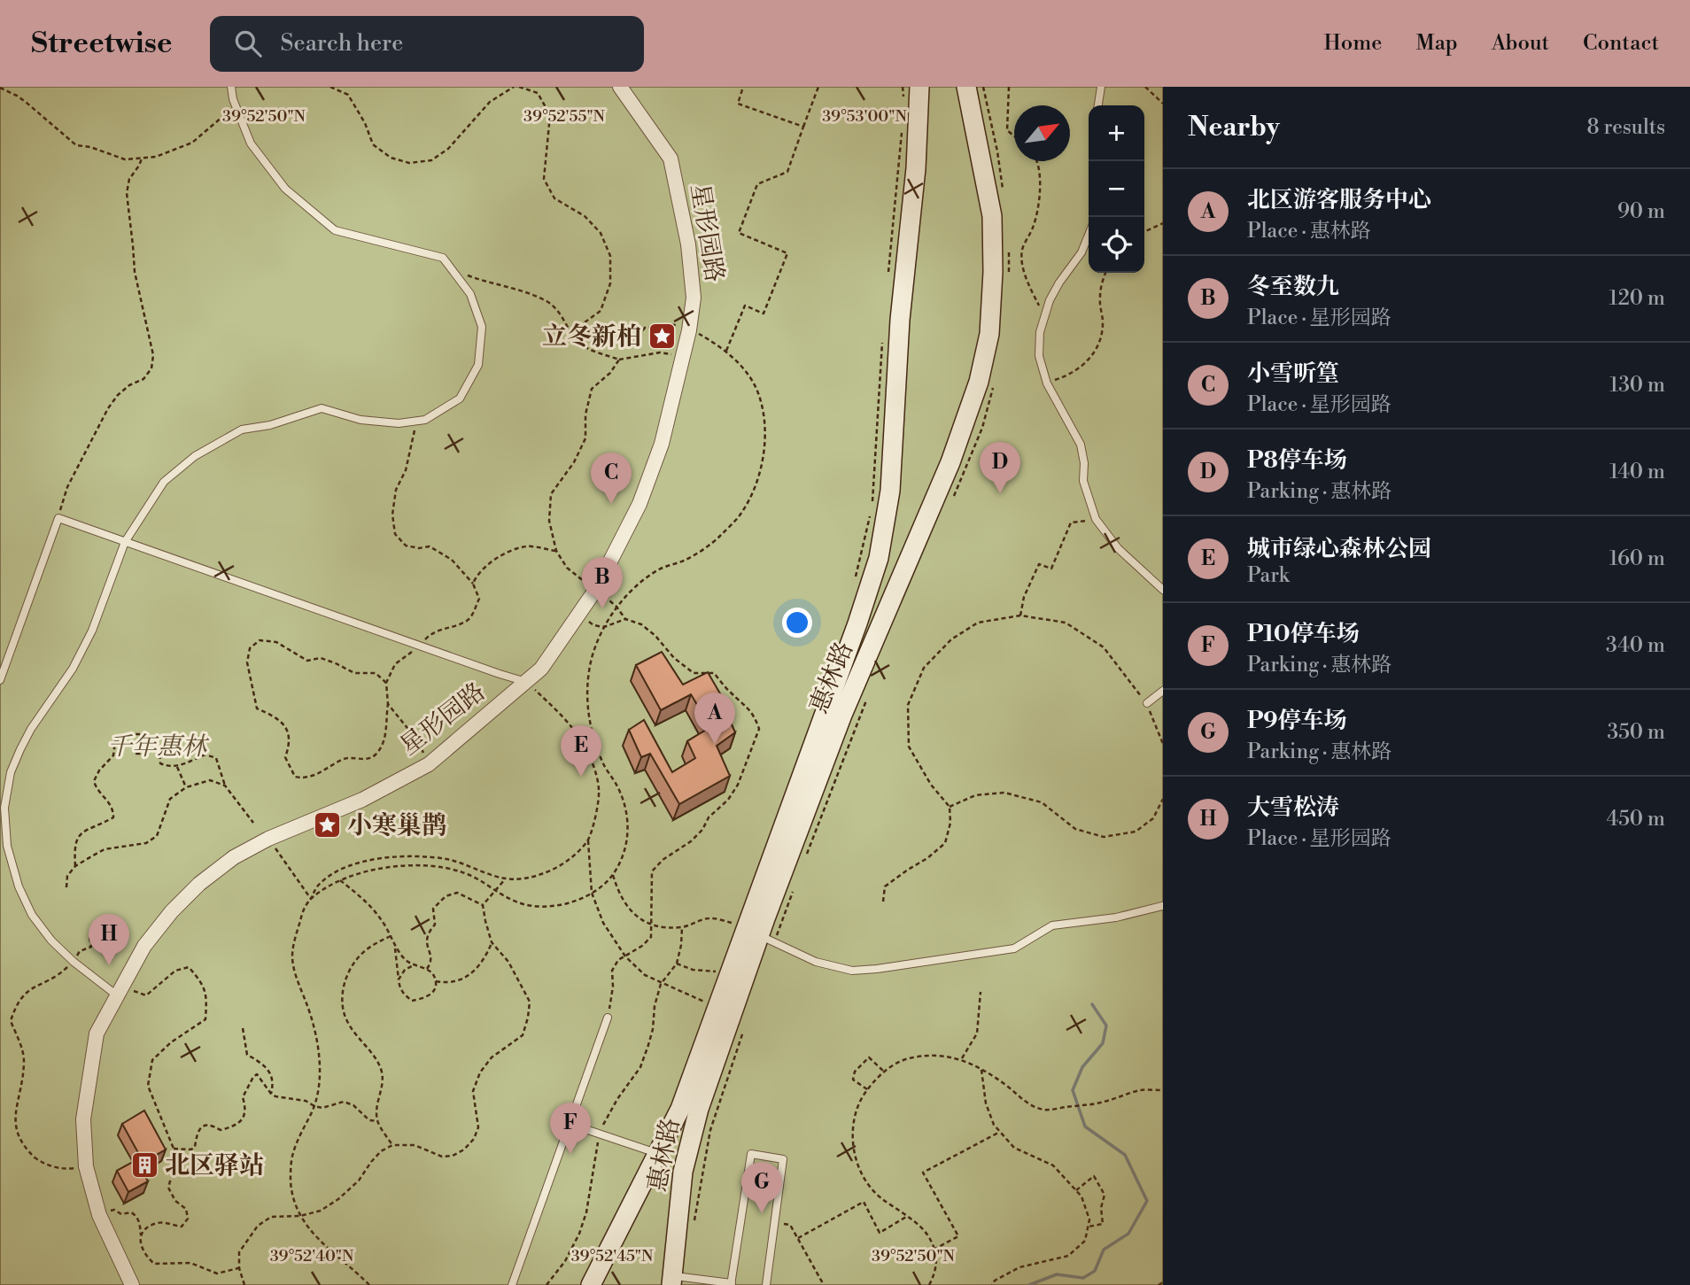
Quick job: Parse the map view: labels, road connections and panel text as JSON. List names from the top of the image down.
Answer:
{
  "streets": {
    "main road": ["惠林路"],
    "street": ["星形园路"]
  },
  "parks": ["千年惠林"],
  "places": {
    "place": ["立冬新柏", "小寒巢鹊"],
    "building": ["北区驿站"]
  },
  "north": "top right",
  "page": {
    "header": "Streetwise",
    "search": "Search here",
    "nav": [
      "Home",
      "Map",
      "About",
      "Contact"
    ],
    "heading": ["Nearby", "8 results"],
    "map_buttons": ["+", "−"],
    "list": [
      {
        "mark": "A",
        "name": "北区游客服务中心",
        "note": "Place · 惠林路",
        "value": "90 m"
      },
      {
        "mark": "B",
        "name": "冬至数九",
        "note": "Place · 星形园路",
        "value": "120 m"
      },
      {
        "mark": "C",
        "name": "小雪听篁",
        "note": "Place · 星形园路",
        "value": "130 m"
      },
      {
        "mark": "D",
        "name": "P8停车场",
        "note": "Parking · 惠林路",
        "value": "140 m"
      },
      {
        "mark": "E",
        "name": "城市绿心森林公园",
        "note": "Park",
        "value": "160 m"
      },
      {
        "mark": "F",
        "name": "P10停车场",
        "note": "Parking · 惠林路",
        "value": "340 m"
      },
      {
        "mark": "G",
        "name": "P9停车场",
        "note": "Parking · 惠林路",
        "value": "350 m"
      },
      {
        "mark": "H",
        "name": "大雪松涛",
        "note": "Place · 星形园路",
        "value": "450 m"
      }
    ],
    "pins": [
      "D",
      "C",
      "B",
      "A",
      "E",
      "H",
      "F",
      "G"
    ]
  },
  "coordinates": [
    "39°52'50\"N",
    "39°52'55\"N",
    "39°53'00\"N",
    "39°52'40\"N",
    "39°52'45\"N"
  ]
}
